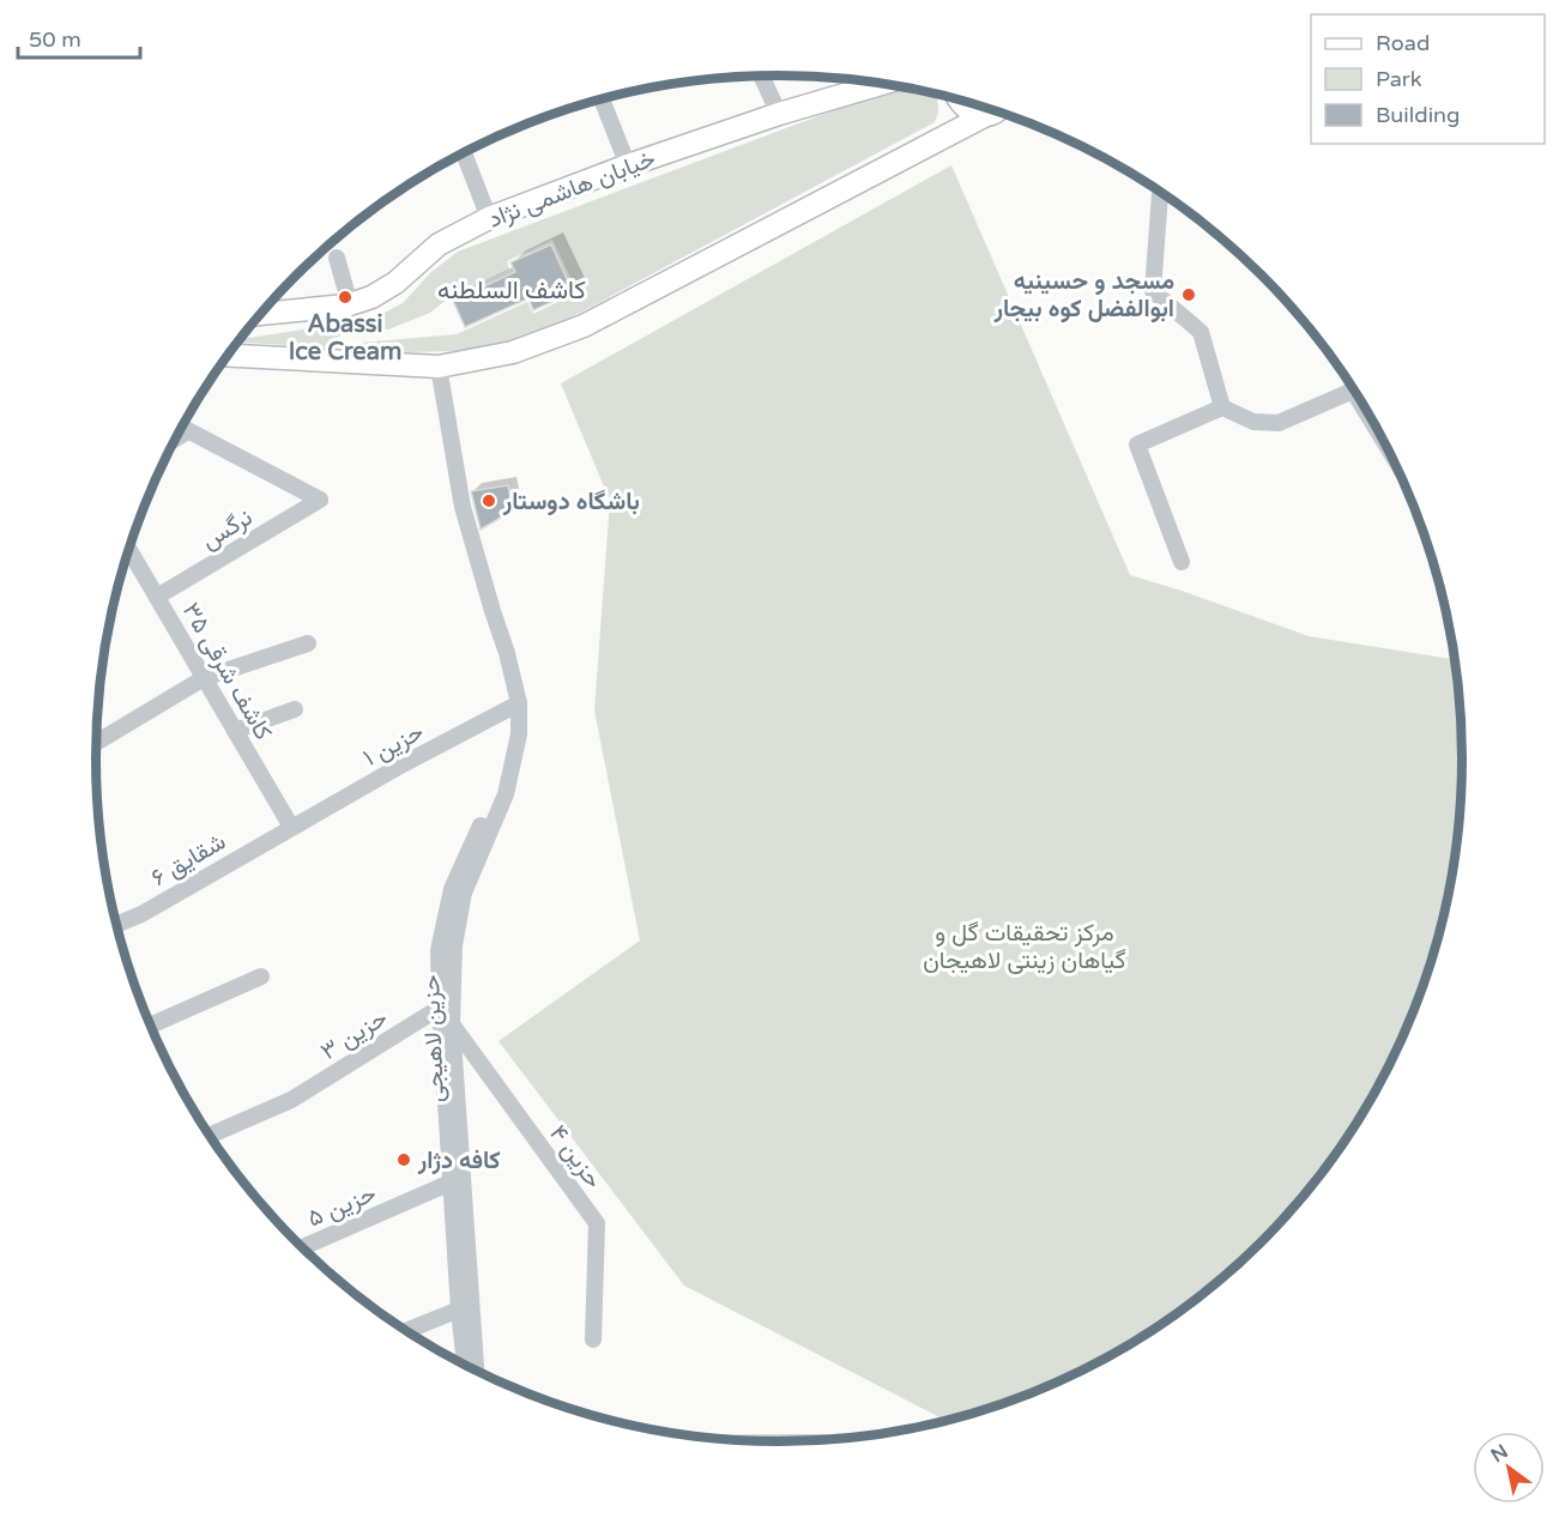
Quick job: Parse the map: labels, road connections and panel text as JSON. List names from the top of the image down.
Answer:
{
  "streets": {
    "main road": ["خیابان هاشمی نژاد"],
    "street": [
      "نرگس",
      "کاشف شرقی ۳۵",
      "حزین ۱",
      "شقایق ۶",
      "حزین ۳",
      "حزین لاهیجی",
      "حزین ۴",
      "حزین ۵"
    ]
  },
  "crossings": [
    ["نرگس", "کاشف شرقی ۳۵"],
    ["کاشف شرقی ۳۵", "حزین ۱"],
    ["کاشف شرقی ۳۵", "شقایق ۶"],
    ["حزین ۱", "شقایق ۶"],
    ["حزین ۱", "حزین لاهیجی"],
    ["حزین ۳", "حزین لاهیجی"],
    ["حزین لاهیجی", "حزین ۴"],
    ["حزین لاهیجی", "حزین ۵"]
  ],
  "districts": ["کاشف السلطنه"],
  "parks": ["مرکز تحقیقات گل و گیاهان زینتی لاهیجان"],
  "places": [
    "مسجد و حسینیه ابوالفضل کوه بیجار",
    "Abassi Ice Cream",
    "باشگاه دوستار",
    "کافه دژار"
  ],
  "legend": ["Road", "Park", "Building"],
  "scale_bar": "50 m",
  "north": "top left"
}
